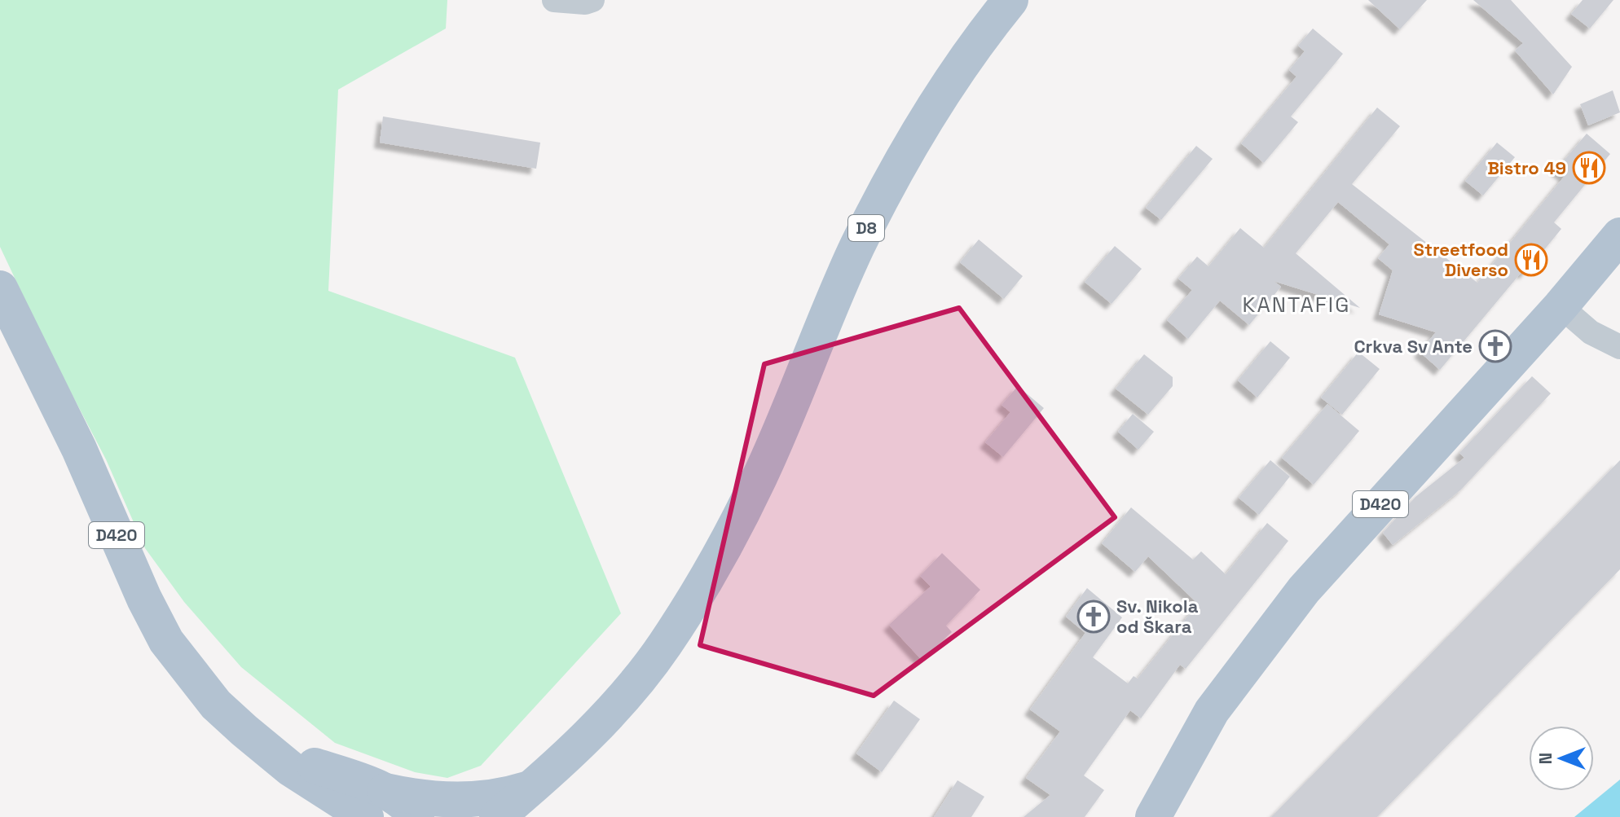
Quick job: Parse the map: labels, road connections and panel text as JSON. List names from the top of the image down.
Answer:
{
  "streets": {
    "main road": ["D8", "D420"]
  },
  "districts": ["KANTAFIG"],
  "places": {
    "restaurant": ["Bistro 49", "Streetfood Diverso"],
    "church": ["Crkva Sv Ante", "Sv. Nikola od Škara"]
  },
  "north": "left"
}
